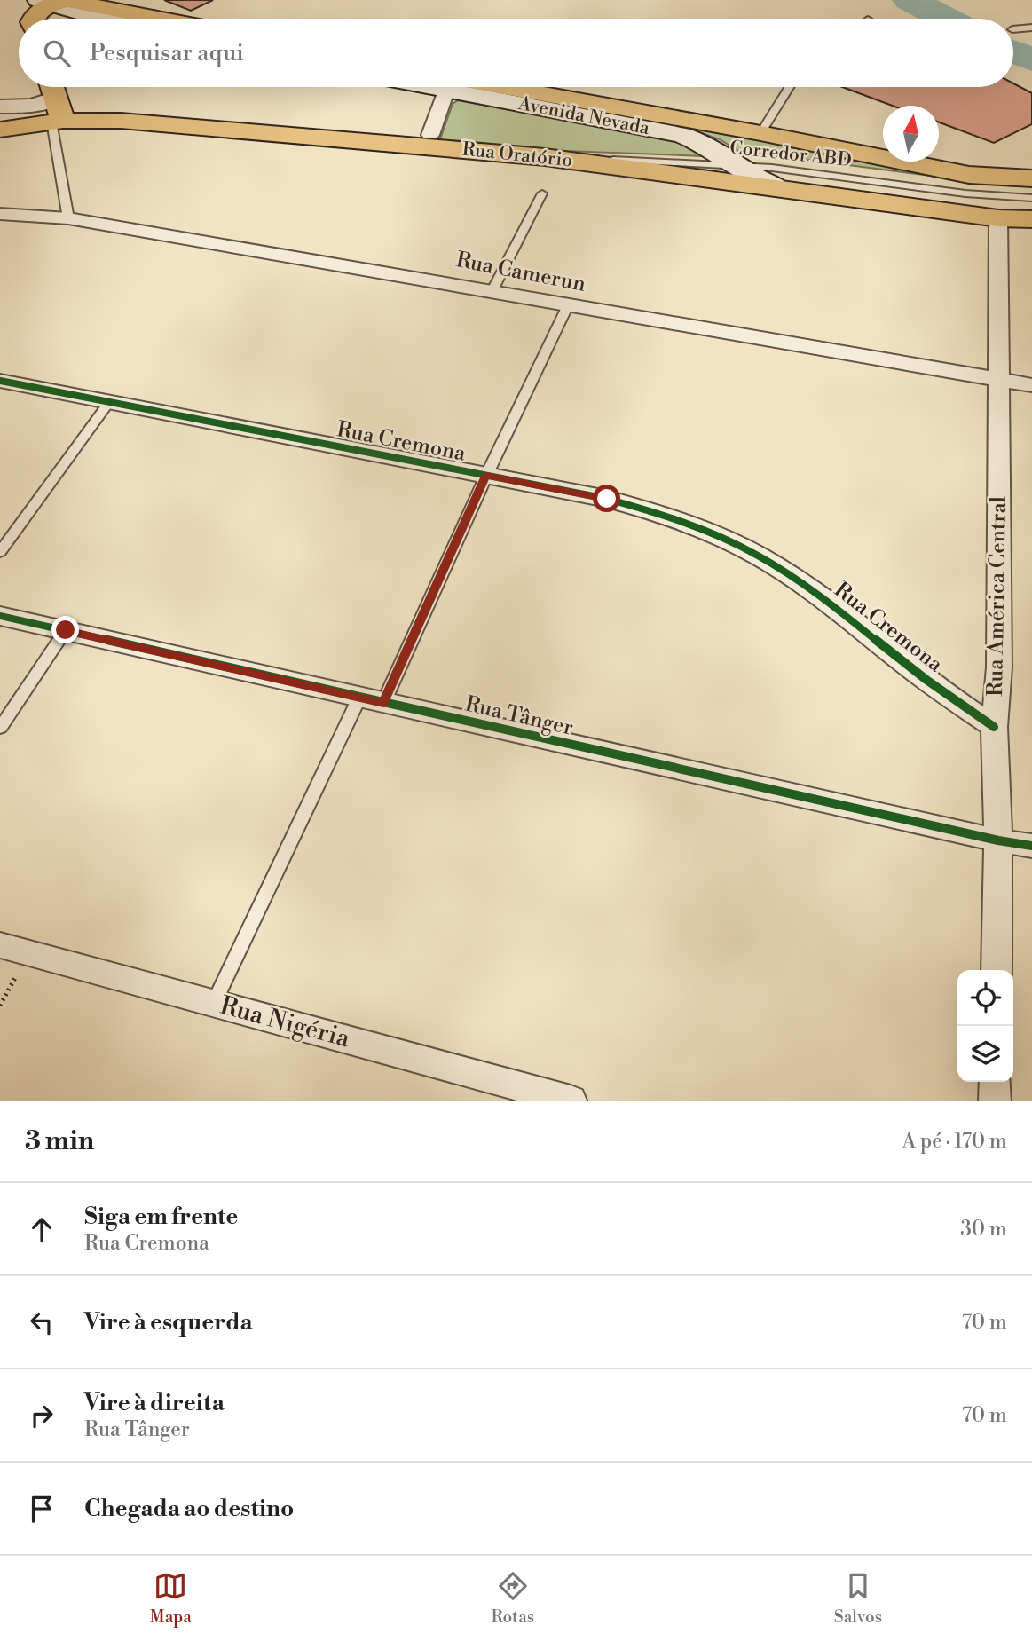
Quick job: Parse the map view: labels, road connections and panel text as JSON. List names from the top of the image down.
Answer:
{
  "streets": {
    "main road": ["Avenida Nevada", "Rua Oratório"],
    "street": [
      "Rua Camerun",
      "Rua Cremona",
      "Rua América Central",
      "Rua Tânger",
      "Rua Nigéria"
    ],
    "lane": ["Corredor ABD"]
  },
  "crossings": [
    ["Avenida Nevada", "Corredor ABD"],
    ["Avenida Nevada", "Rua Oratório"],
    ["Corredor ABD", "Rua Oratório"],
    ["Rua Oratório", "Rua América Central"],
    ["Rua Camerun", "Rua América Central"],
    ["Rua Cremona", "Rua América Central"],
    ["Rua América Central", "Rua Tânger"]
  ],
  "north": "top",
  "page": {
    "search": "Pesquisar aqui",
    "heading": ["3 min", "A pé · 170 m"],
    "list": [
      ["Siga em frente", "Rua Cremona", "30 m"],
      ["Vire à esquerda", "70 m"],
      ["Vire à direita", "Rua Tânger", "70 m"],
      "Chegada ao destino"
    ],
    "nav": ["Mapa", "Rotas", "Salvos"]
  }
}
